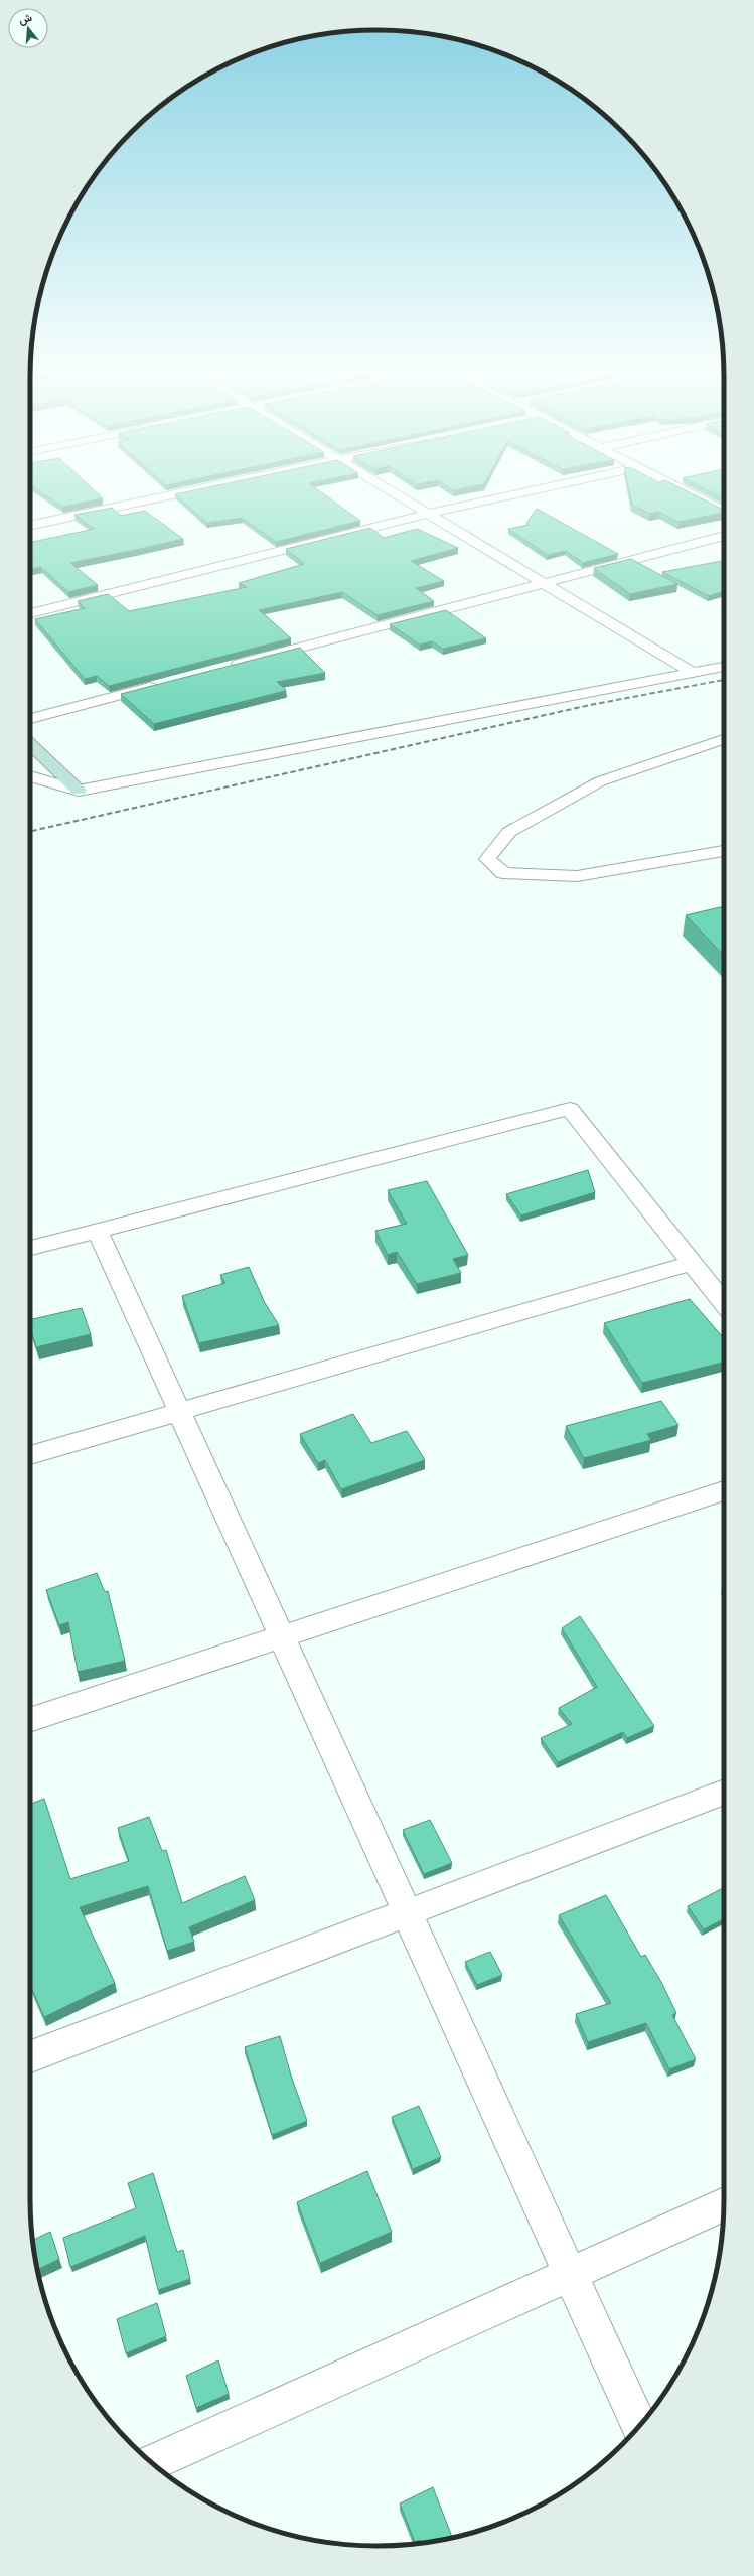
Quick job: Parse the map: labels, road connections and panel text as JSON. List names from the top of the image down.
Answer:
{
  "north": "top"
}
